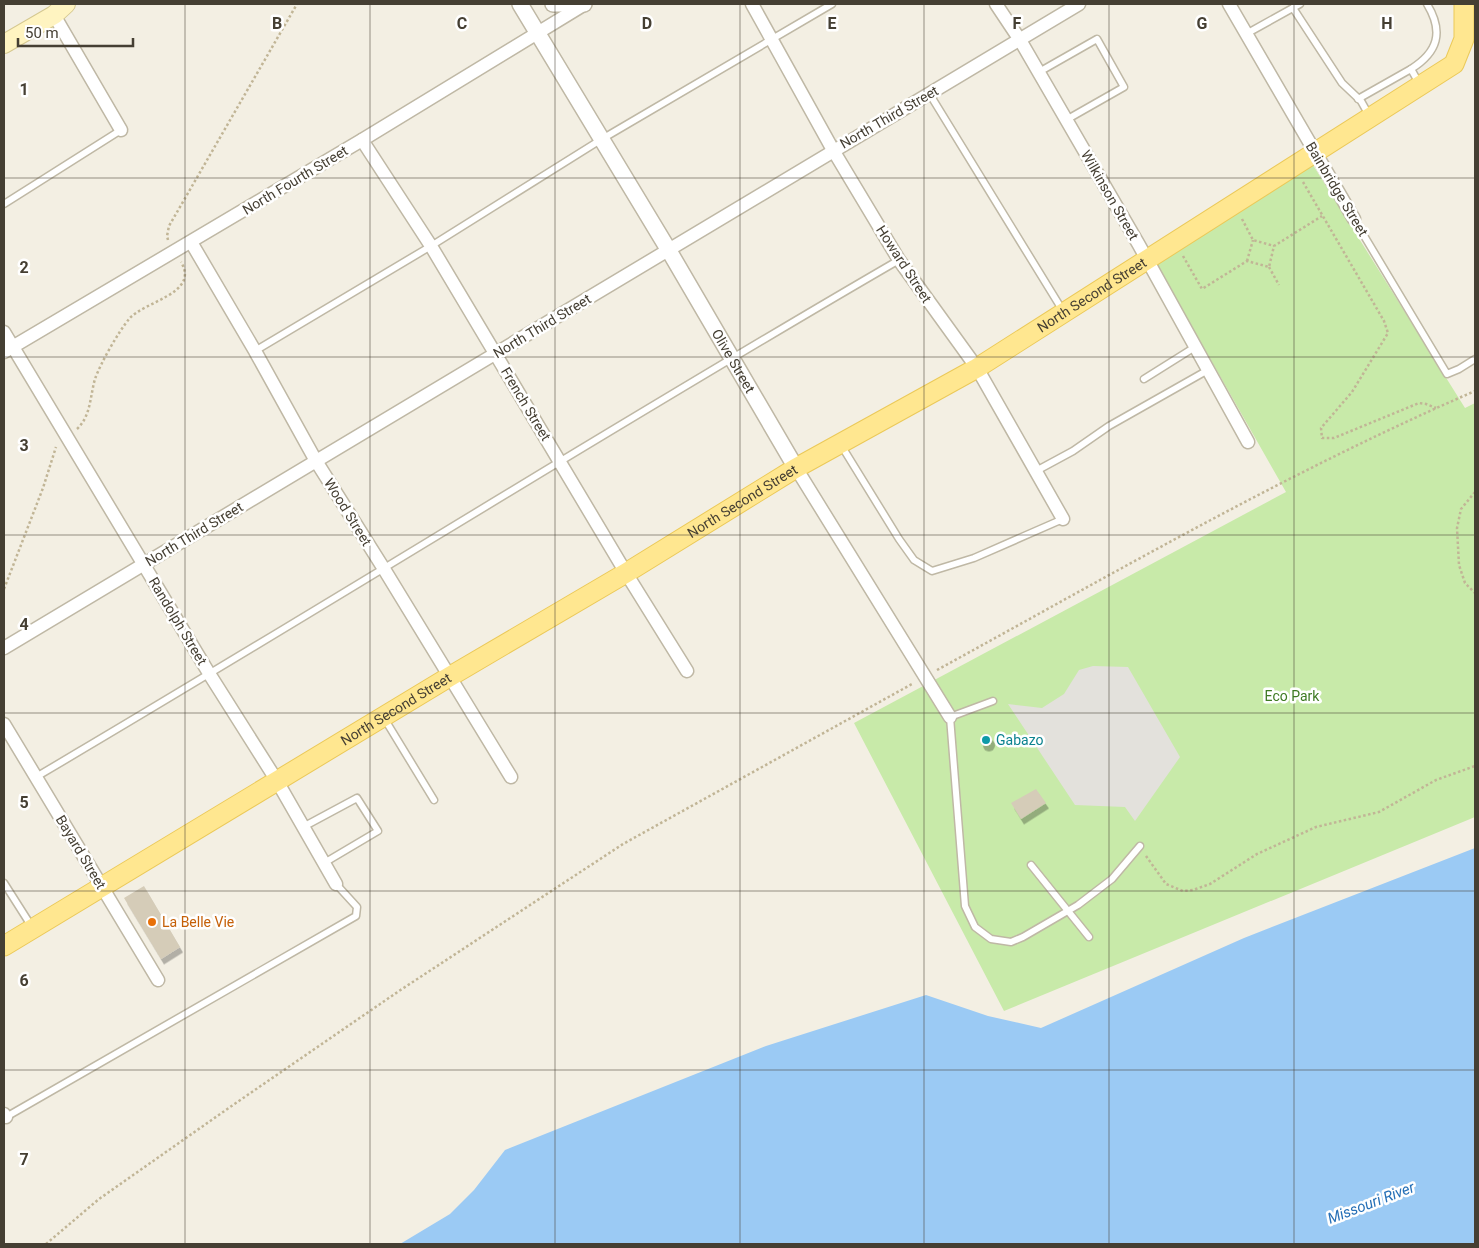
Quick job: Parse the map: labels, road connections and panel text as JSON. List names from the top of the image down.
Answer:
{
  "streets": {
    "main road": ["North Second Street"],
    "street": [
      "North Third Street",
      "North Fourth Street",
      "Bainbridge Street",
      "Wilkinson Street",
      "Howard Street",
      "Olive Street",
      "French Street",
      "Wood Street",
      "Randolph Street",
      "Bayard Street"
    ]
  },
  "crossings": [
    ["North Third Street", "Wilkinson Street"],
    ["North Third Street", "Howard Street"],
    ["North Third Street", "Olive Street"],
    ["North Third Street", "French Street"],
    ["North Third Street", "Wood Street"],
    ["North Third Street", "Randolph Street"],
    ["North Fourth Street", "Olive Street"],
    ["North Fourth Street", "French Street"],
    ["North Fourth Street", "Wood Street"],
    ["North Fourth Street", "Randolph Street"],
    ["Bainbridge Street", "North Second Street"],
    ["Wilkinson Street", "North Second Street"],
    ["Howard Street", "North Second Street"],
    ["North Second Street", "Olive Street"],
    ["North Second Street", "French Street"],
    ["North Second Street", "Wood Street"],
    ["North Second Street", "Randolph Street"],
    ["North Second Street", "Bayard Street"]
  ],
  "water": ["Missouri River"],
  "parks": ["Eco Park"],
  "places": ["Gabazo", "La Belle Vie"],
  "scale_bar": "50 m",
  "grid": {
    "columns": [
      "B",
      "C",
      "D",
      "E",
      "F",
      "G",
      "H"
    ],
    "rows": [
      "1",
      "2",
      "3",
      "4",
      "5",
      "6",
      "7"
    ]
  }
}
